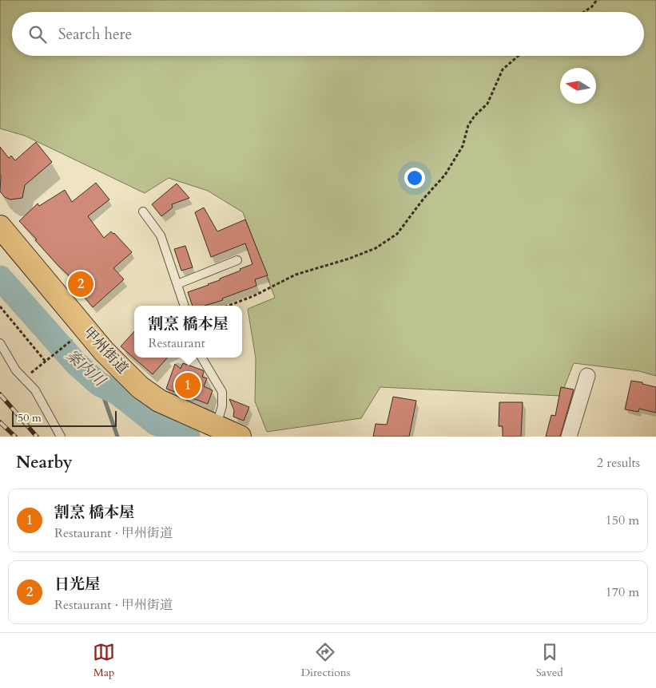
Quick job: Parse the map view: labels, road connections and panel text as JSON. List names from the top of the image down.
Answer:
{
  "streets": {
    "highway": ["甲州街道"]
  },
  "water": ["案内川"],
  "scale_bar": "50 m",
  "north": "left",
  "page": {
    "search": "Search here",
    "pins": ["2", "1"],
    "popup": ["割烹 橋本屋", "Restaurant"],
    "scale": "50 m",
    "heading": ["Nearby", "2 results"],
    "list": [
      {
        "mark": "1",
        "name": "割烹 橋本屋",
        "note": "Restaurant · 甲州街道",
        "value": "150 m"
      },
      {
        "mark": "2",
        "name": "日光屋",
        "note": "Restaurant · 甲州街道",
        "value": "170 m"
      }
    ],
    "nav": ["Map", "Directions", "Saved"]
  }
}
